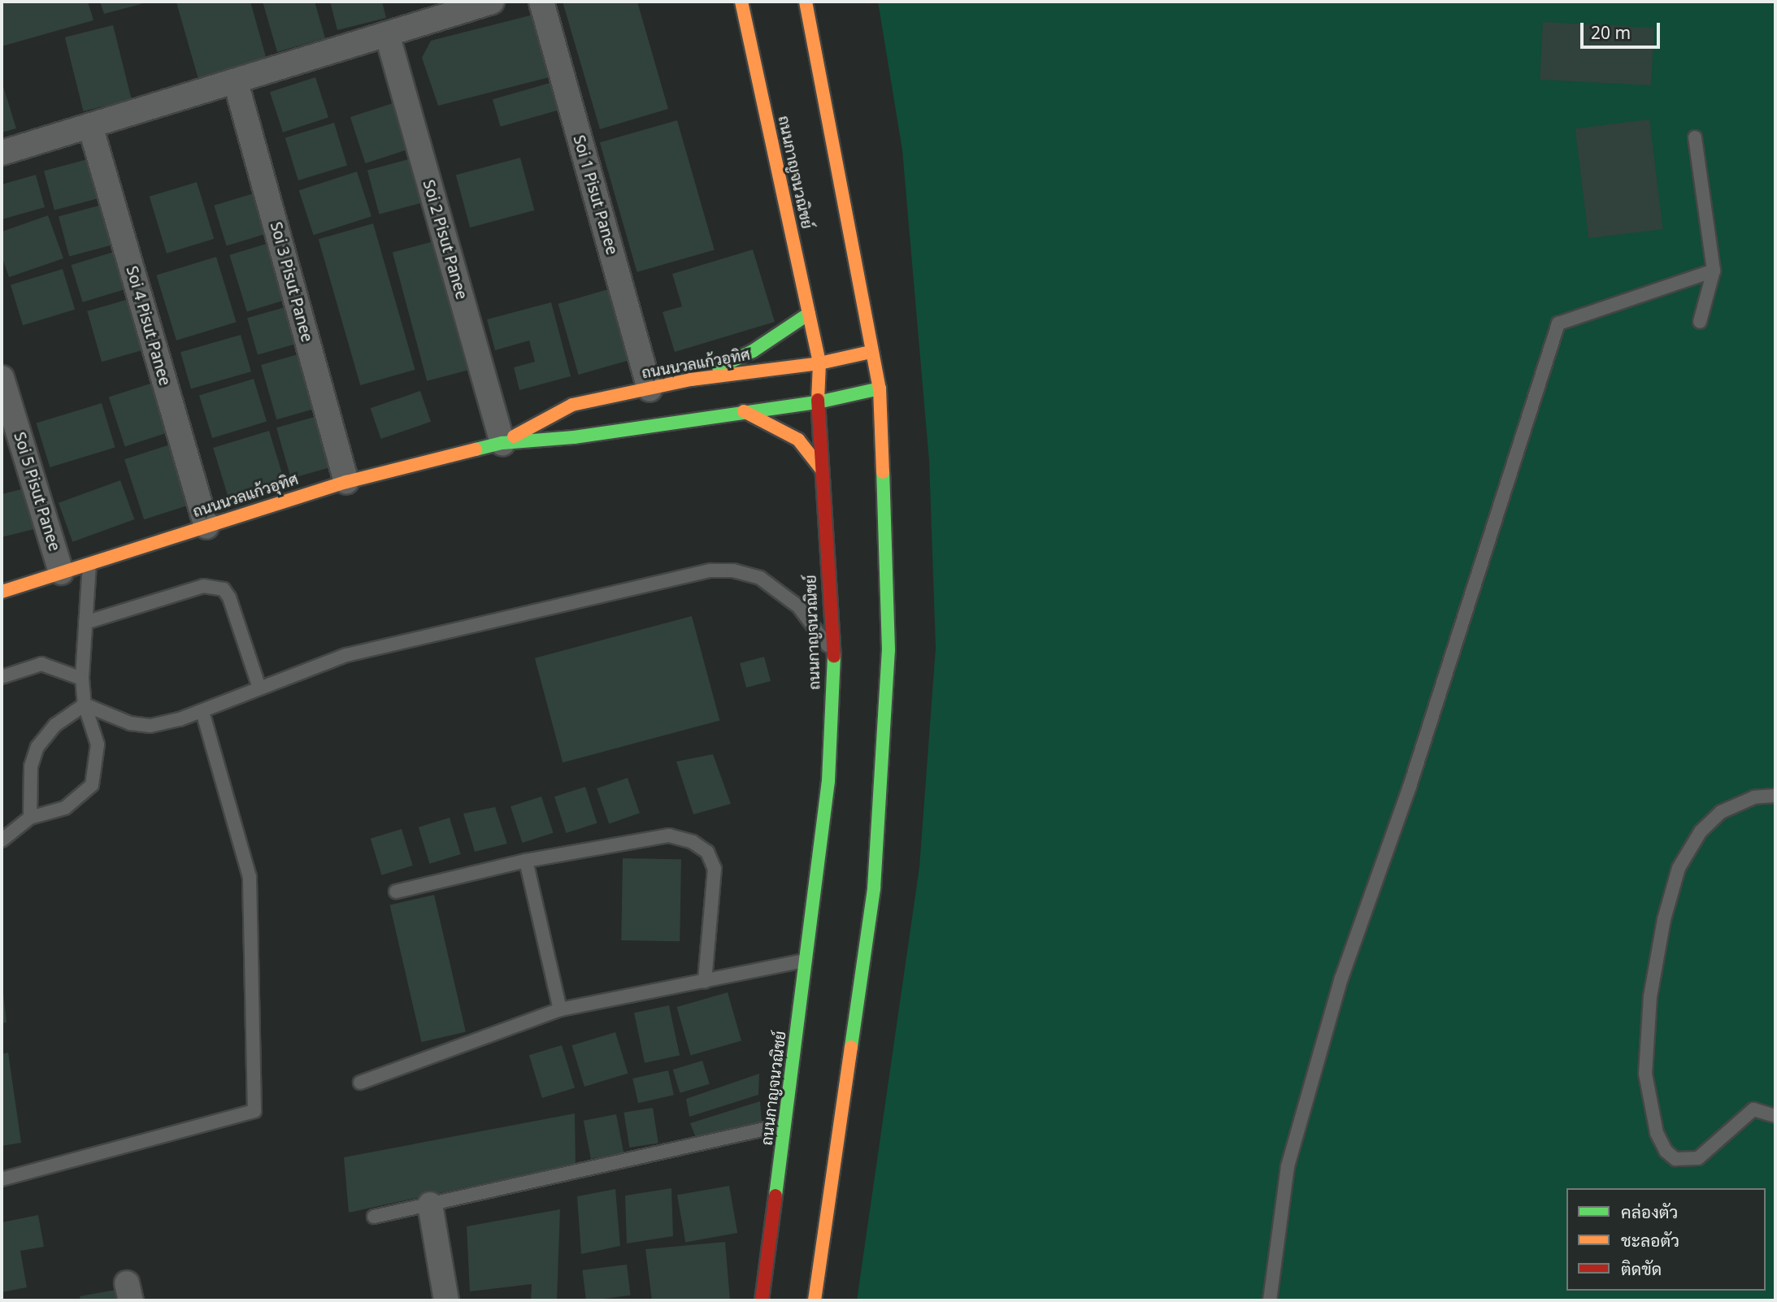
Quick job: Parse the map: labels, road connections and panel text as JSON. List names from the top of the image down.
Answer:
{
  "streets": {
    "main road": ["ถนนกาญจนวณิชย์", "ถนนนวลแก้วอุทิศ"],
    "street": [
      "Soi 1 Pisut Panee",
      "Soi 2 Pisut Panee",
      "Soi 3 Pisut Panee",
      "Soi 4 Pisut Panee",
      "Soi 5 Pisut Panee"
    ]
  },
  "crossings": [
    ["ถนนกาญจนวณิชย์", "ถนนนวลแก้วอุทิศ"],
    ["Soi 1 Pisut Panee", "ถนนนวลแก้วอุทิศ"],
    ["Soi 2 Pisut Panee", "ถนนนวลแก้วอุทิศ"],
    ["Soi 3 Pisut Panee", "ถนนนวลแก้วอุทิศ"],
    ["Soi 4 Pisut Panee", "ถนนนวลแก้วอุทิศ"],
    ["ถนนนวลแก้วอุทิศ", "Soi 5 Pisut Panee"]
  ],
  "legend": ["คล่องตัว", "ชะลอตัว", "ติดขัด"],
  "scale_bar": "20 m"
}
